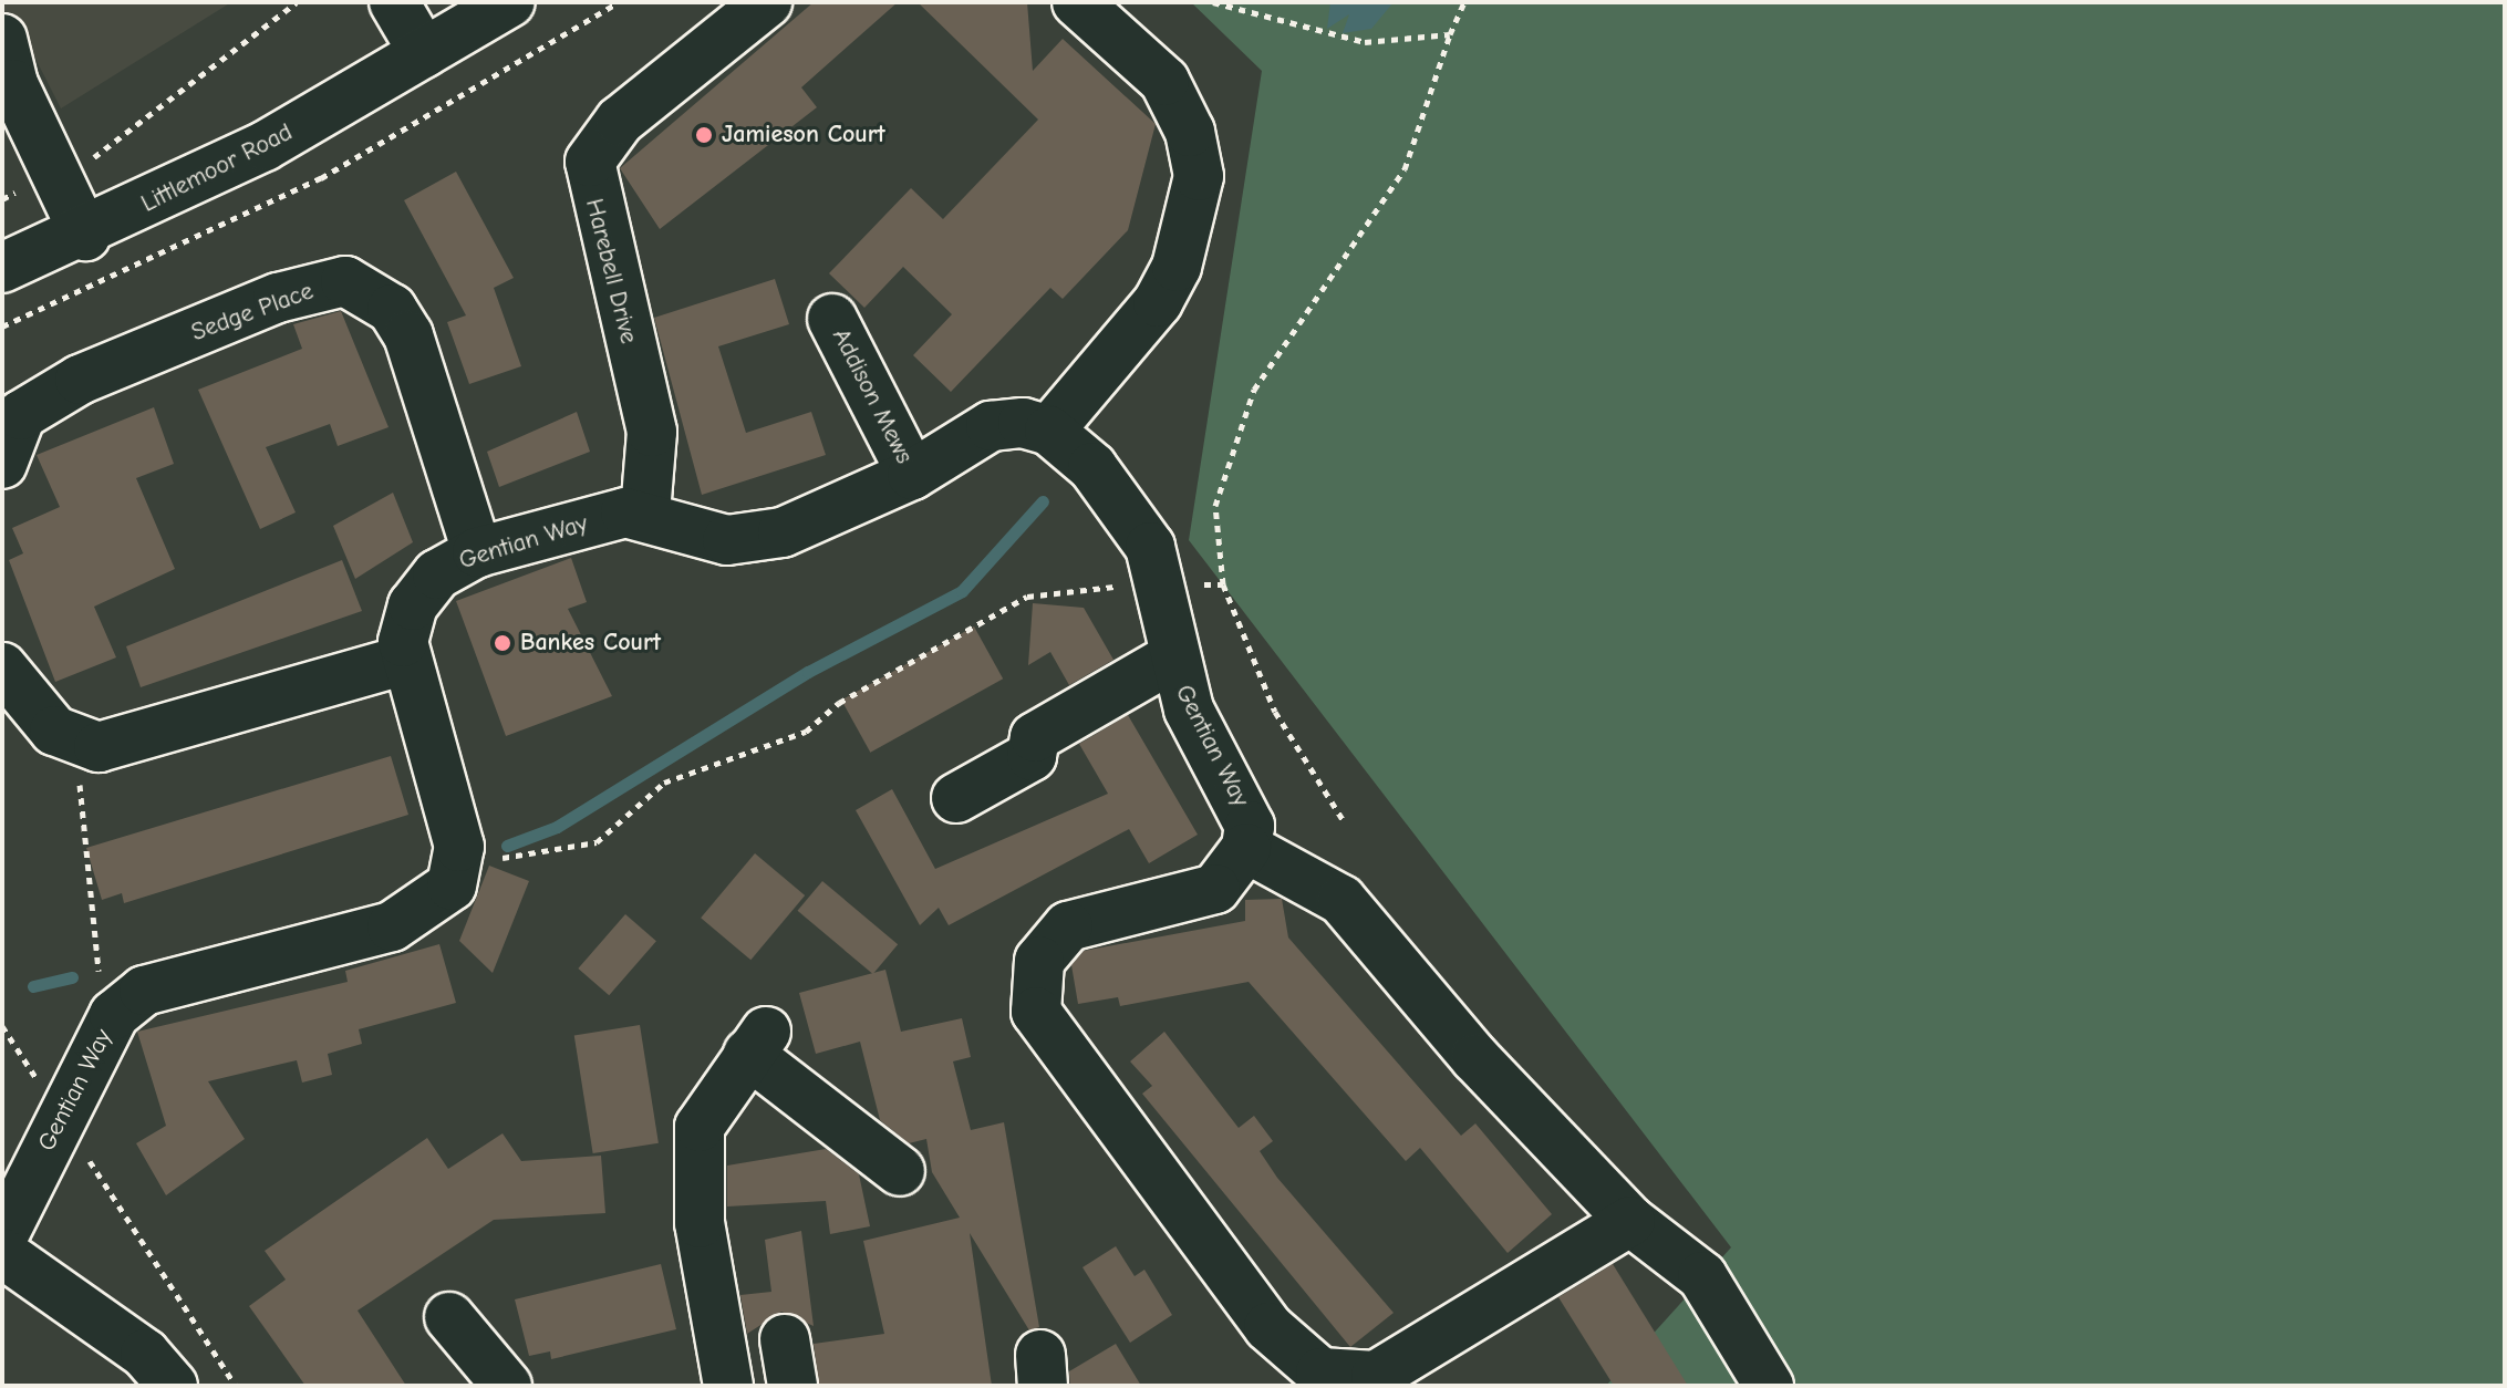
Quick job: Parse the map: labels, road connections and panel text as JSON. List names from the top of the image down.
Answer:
{
  "streets": {
    "street": [
      "Littlemoor Road",
      "Harebell Drive",
      "Sedge Place",
      "Addison Mews",
      "Gentian Way"
    ]
  },
  "crossings": [
    ["Harebell Drive", "Gentian Way"],
    ["Sedge Place", "Gentian Way"]
  ],
  "places": ["Jamieson Court", "Bankes Court"]
}
